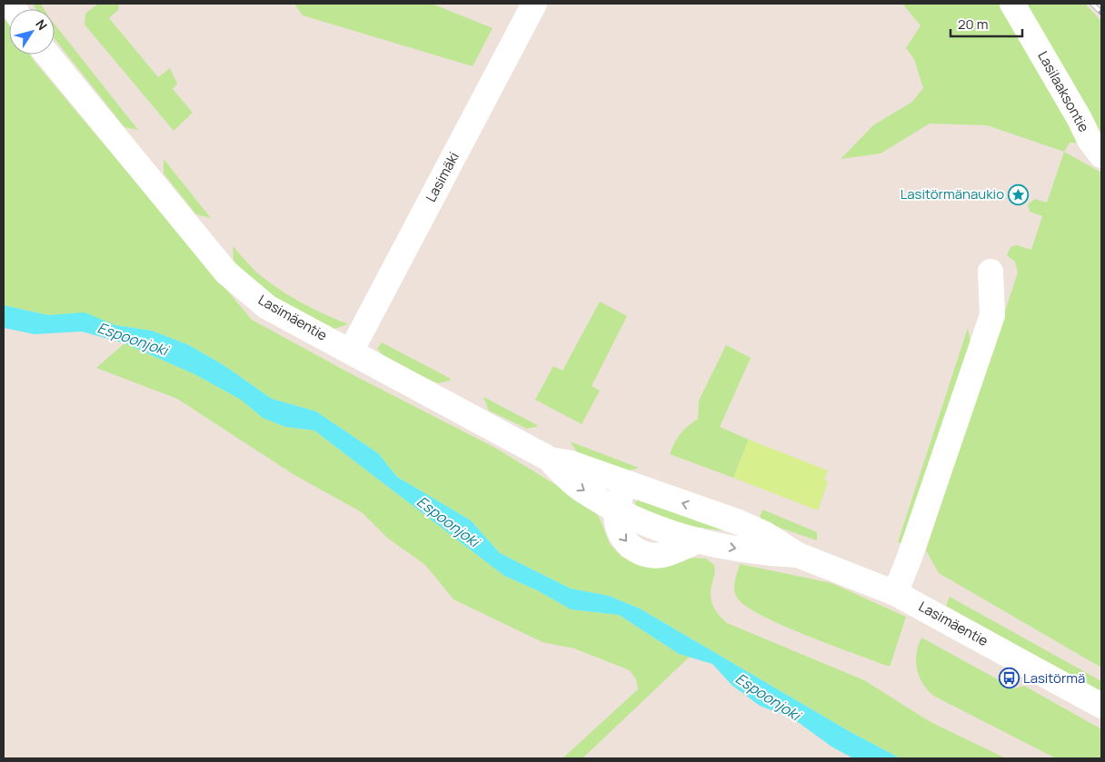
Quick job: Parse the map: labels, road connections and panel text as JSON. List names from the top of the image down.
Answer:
{
  "streets": {
    "street": ["Lasilaaksontie", "Lasimäki", "Lasimäentie"]
  },
  "crossings": [
    ["Lasimäki", "Lasimäentie"]
  ],
  "water": ["Espoonjoki"],
  "places": {
    "place": ["Lasitörmänaukio"],
    "bus stop": ["Lasitörmä"]
  },
  "scale_bar": "20 m",
  "north": "top right"
}
